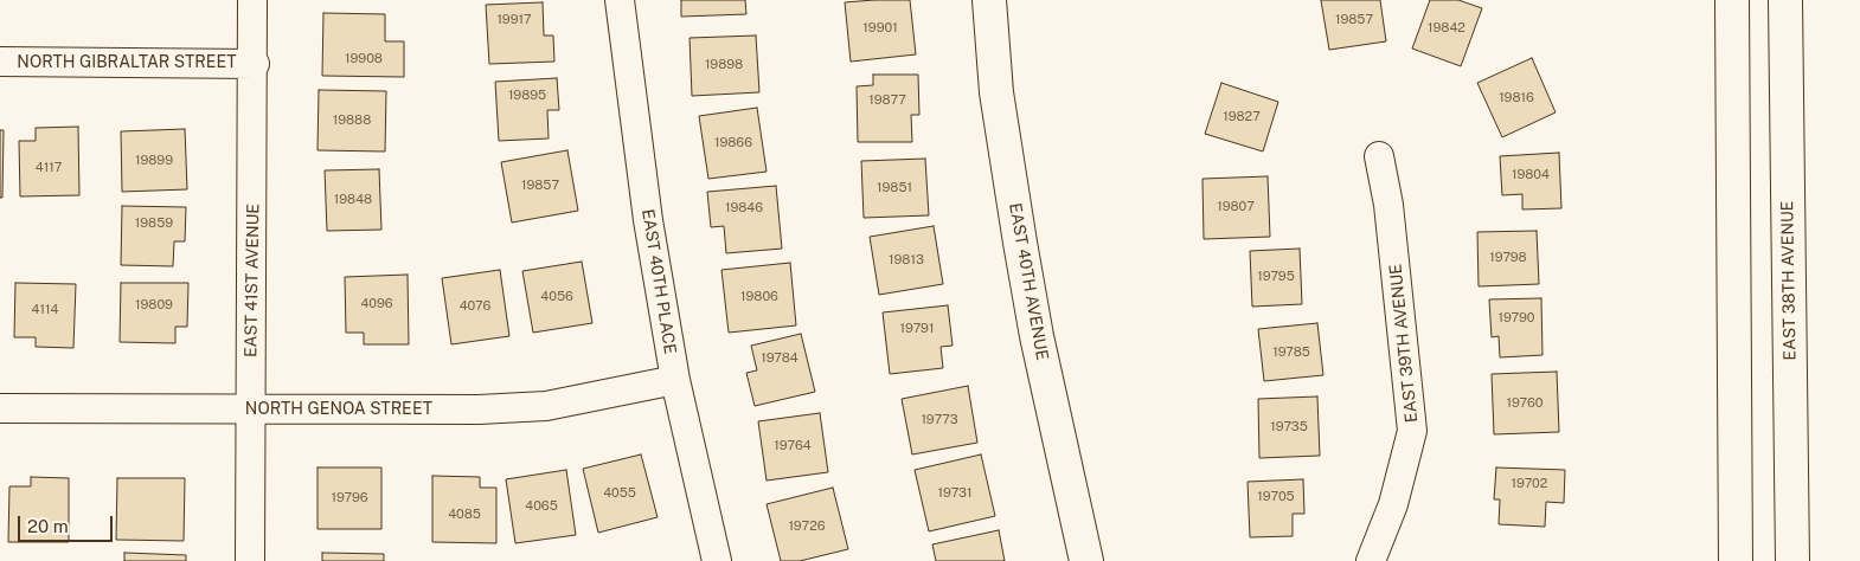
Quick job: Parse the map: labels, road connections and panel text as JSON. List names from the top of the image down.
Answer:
{
  "streets": {
    "main road": ["EAST 38TH AVENUE", "EAST 40TH AVENUE"],
    "street": [
      "NORTH GIBRALTAR STREET",
      "EAST 41ST AVENUE",
      "EAST 40TH PLACE",
      "EAST 39TH AVENUE",
      "NORTH GENOA STREET"
    ]
  },
  "crossings": [
    ["NORTH GIBRALTAR STREET", "EAST 41ST AVENUE"],
    ["EAST 41ST AVENUE", "NORTH GENOA STREET"],
    ["EAST 40TH PLACE", "NORTH GENOA STREET"]
  ],
  "house_numbers": [
    "19917",
    "19857",
    "19901",
    "19842",
    "19908",
    "19898",
    "19895",
    "19816",
    "19877",
    "19827",
    "19888",
    "19866",
    "19899",
    "4117",
    "19804",
    "19857",
    "19851",
    "19848",
    "19807",
    "19846",
    "19859",
    "19798",
    "19813",
    "19795",
    "4056",
    "19806",
    "4096",
    "19809",
    "4076",
    "4114",
    "19790",
    "19791",
    "19785",
    "19784",
    "19760",
    "19773",
    "19735",
    "19764",
    "19702",
    "4055",
    "19731",
    "19705",
    "19796",
    "4065",
    "4085",
    "19726"
  ],
  "scale_bar": "20 m"
}
